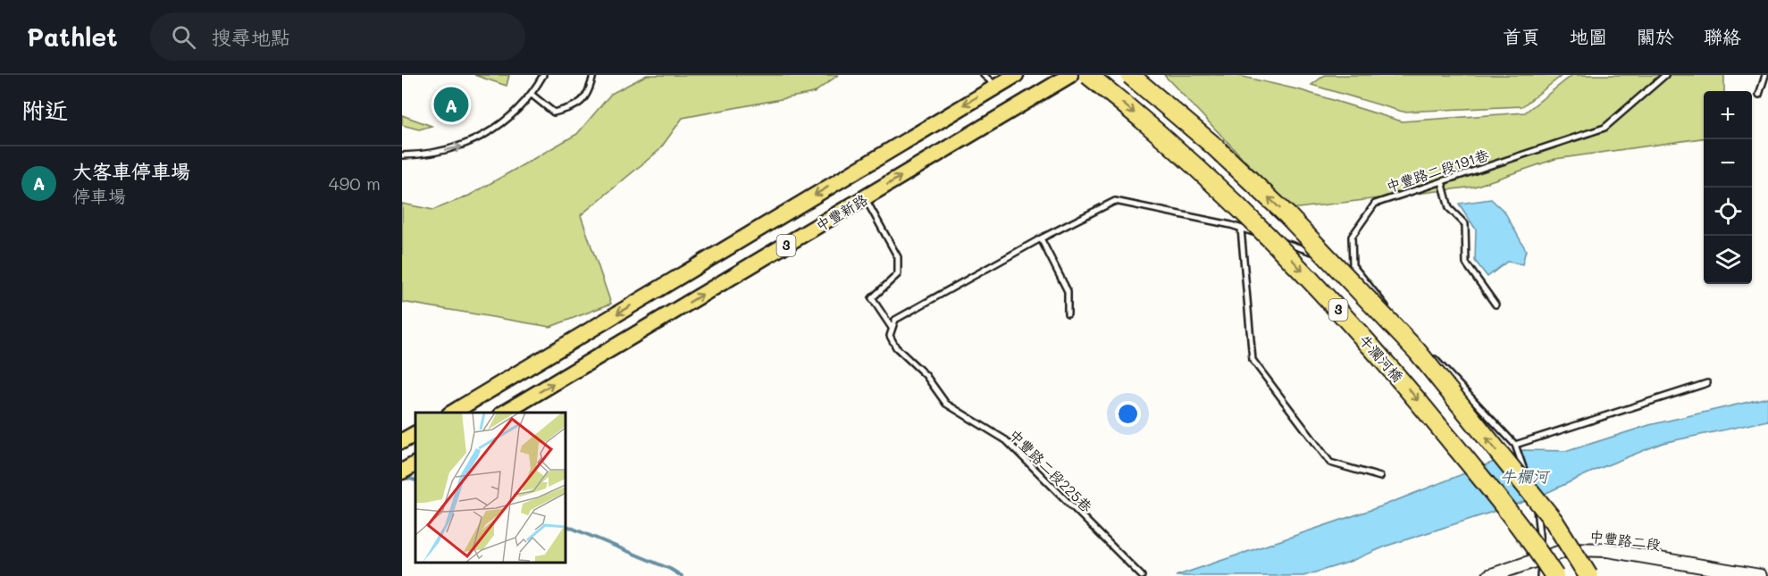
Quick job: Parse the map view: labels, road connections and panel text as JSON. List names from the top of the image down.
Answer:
{
  "streets": {
    "highway": ["3", "牛瀾河橋"],
    "main road": ["中豐新路"],
    "street": ["中豐路二段"],
    "lane": ["中豐路二段191巷", "中豐路二段225巷"]
  },
  "crossings": [
    ["中豐新路", "中豐路二段225巷"]
  ],
  "water": ["牛欄河"],
  "page": {
    "header": "Pathlet",
    "search": "搜尋地點",
    "nav": [
      "首頁",
      "地圖",
      "關於",
      "聯絡"
    ],
    "heading": "附近",
    "pins": "A",
    "map_buttons": ["+", "−"],
    "list": [
      {
        "mark": "A",
        "name": "大客車停車場",
        "note": "停車場",
        "value": "490 m"
      }
    ]
  }
}
